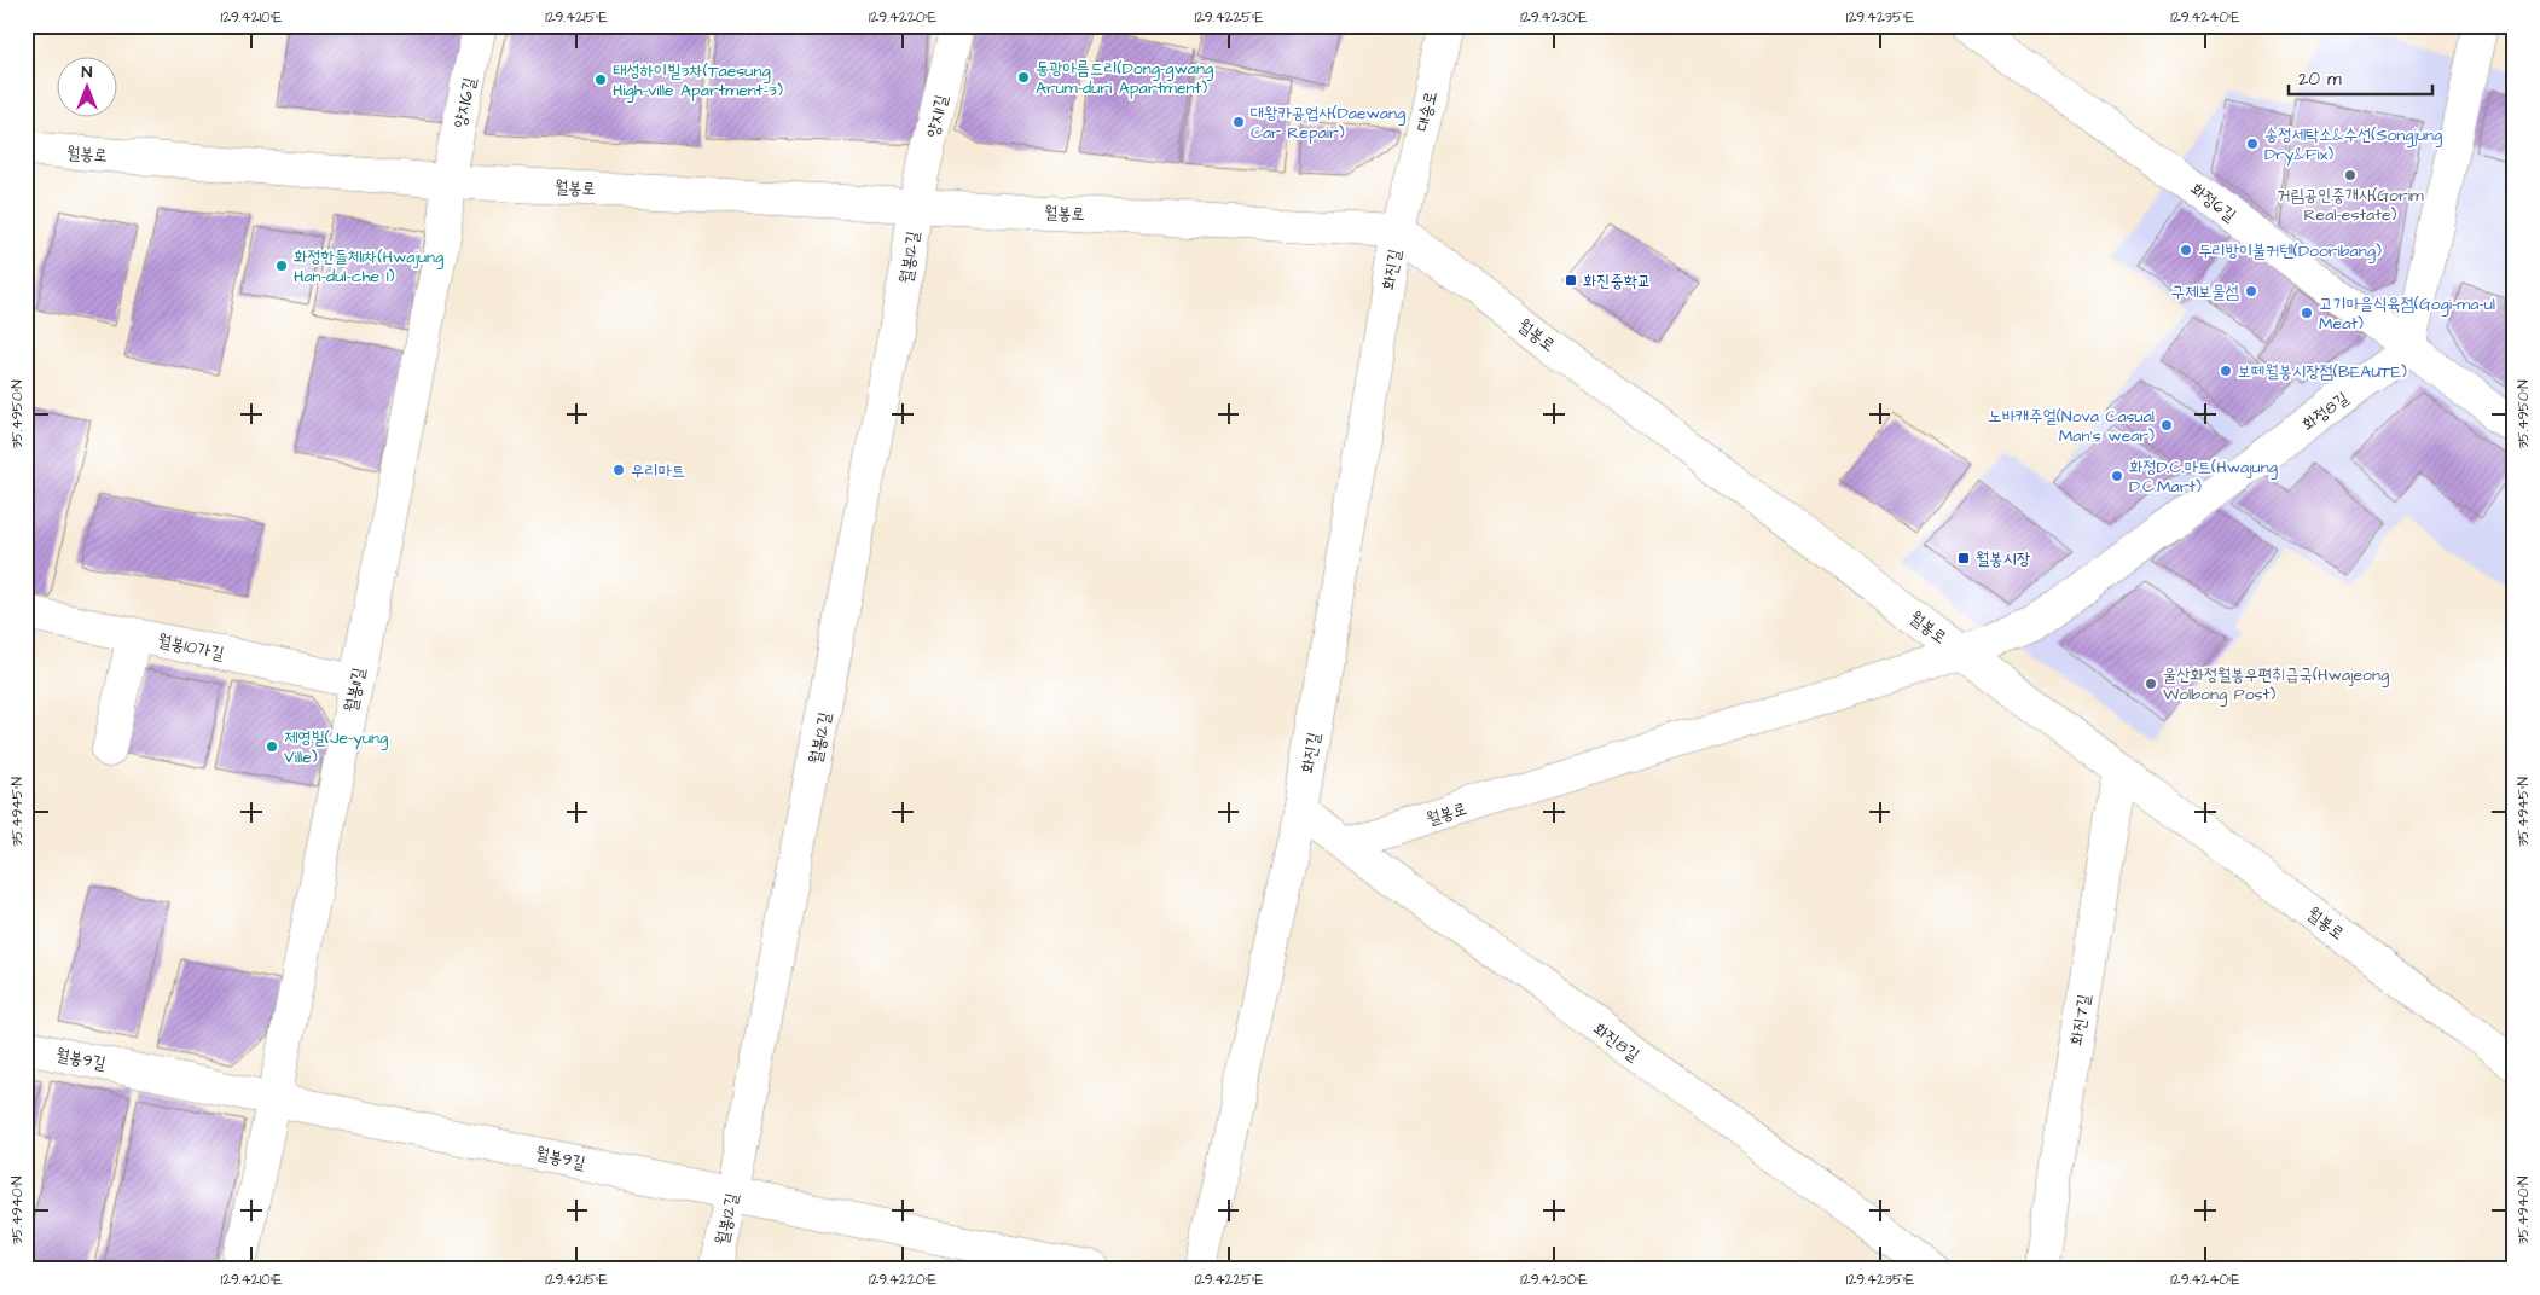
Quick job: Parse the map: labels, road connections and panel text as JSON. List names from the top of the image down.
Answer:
{
  "streets": {
    "street": [
      "양지6길",
      "대송로",
      "양지1길",
      "월봉로",
      "화정6길",
      "월봉12길",
      "화진길",
      "화정8길",
      "월봉10가길",
      "월봉11길",
      "화진7길",
      "화진8길",
      "월봉9길"
    ]
  },
  "crossings": [
    ["양지6길", "월봉로"],
    ["양지6길", "월봉11길"],
    ["대송로", "월봉로"],
    ["대송로", "화진길"],
    ["양지1길", "월봉로"],
    ["양지1길", "월봉12길"],
    ["월봉로", "월봉12길"],
    ["월봉로", "화진길"],
    ["월봉로", "화정8길"],
    ["월봉로", "월봉11길"],
    ["월봉로", "화진7길"],
    ["월봉로", "화진8길"],
    ["화정6길", "화정8길"],
    ["월봉12길", "월봉9길"],
    ["화진길", "화진8길"],
    ["월봉10가길", "월봉11길"],
    ["월봉11길", "월봉9길"]
  ],
  "places": {
    "other": [
      "동광아름드리(Dong-gwang Arum-duri Apartment)",
      "태성하이빌3차(Taesung High-ville Apartment-3)",
      "대왕카공업사(Daewang Car Repair)",
      "송정세탁소&수선(Songjung Dry&Fix)",
      "거림공인중개사(Gorim Real-estate)",
      "두리방이불커텐(Dooribang)",
      "화정한들체1차(Hwajung Han-dul-che I)",
      "구제보물섬",
      "고기마을식육점(Gogi-ma-ul Meat)",
      "보떼월봉시장점(BEAUTE)",
      "노바캐주얼(Nova Casual Man's wear)",
      "우리마트",
      "화정D.C.마트(Hwajung D.C.Mart)",
      "울산화정월봉우편취급국(Hwajeong Wolbong Post)",
      "제영빌(Je-yung Ville)"
    ],
    "transit": ["화진중학교", "월봉시장"]
  },
  "scale_bar": "20 m",
  "north": "top",
  "coordinates": [
    "129.4210°E",
    "129.4215°E",
    "129.4220°E",
    "129.4225°E",
    "129.4230°E",
    "129.4235°E",
    "129.4240°E",
    "35.4950°N",
    "35.4945°N",
    "35.4940°N"
  ]
}
